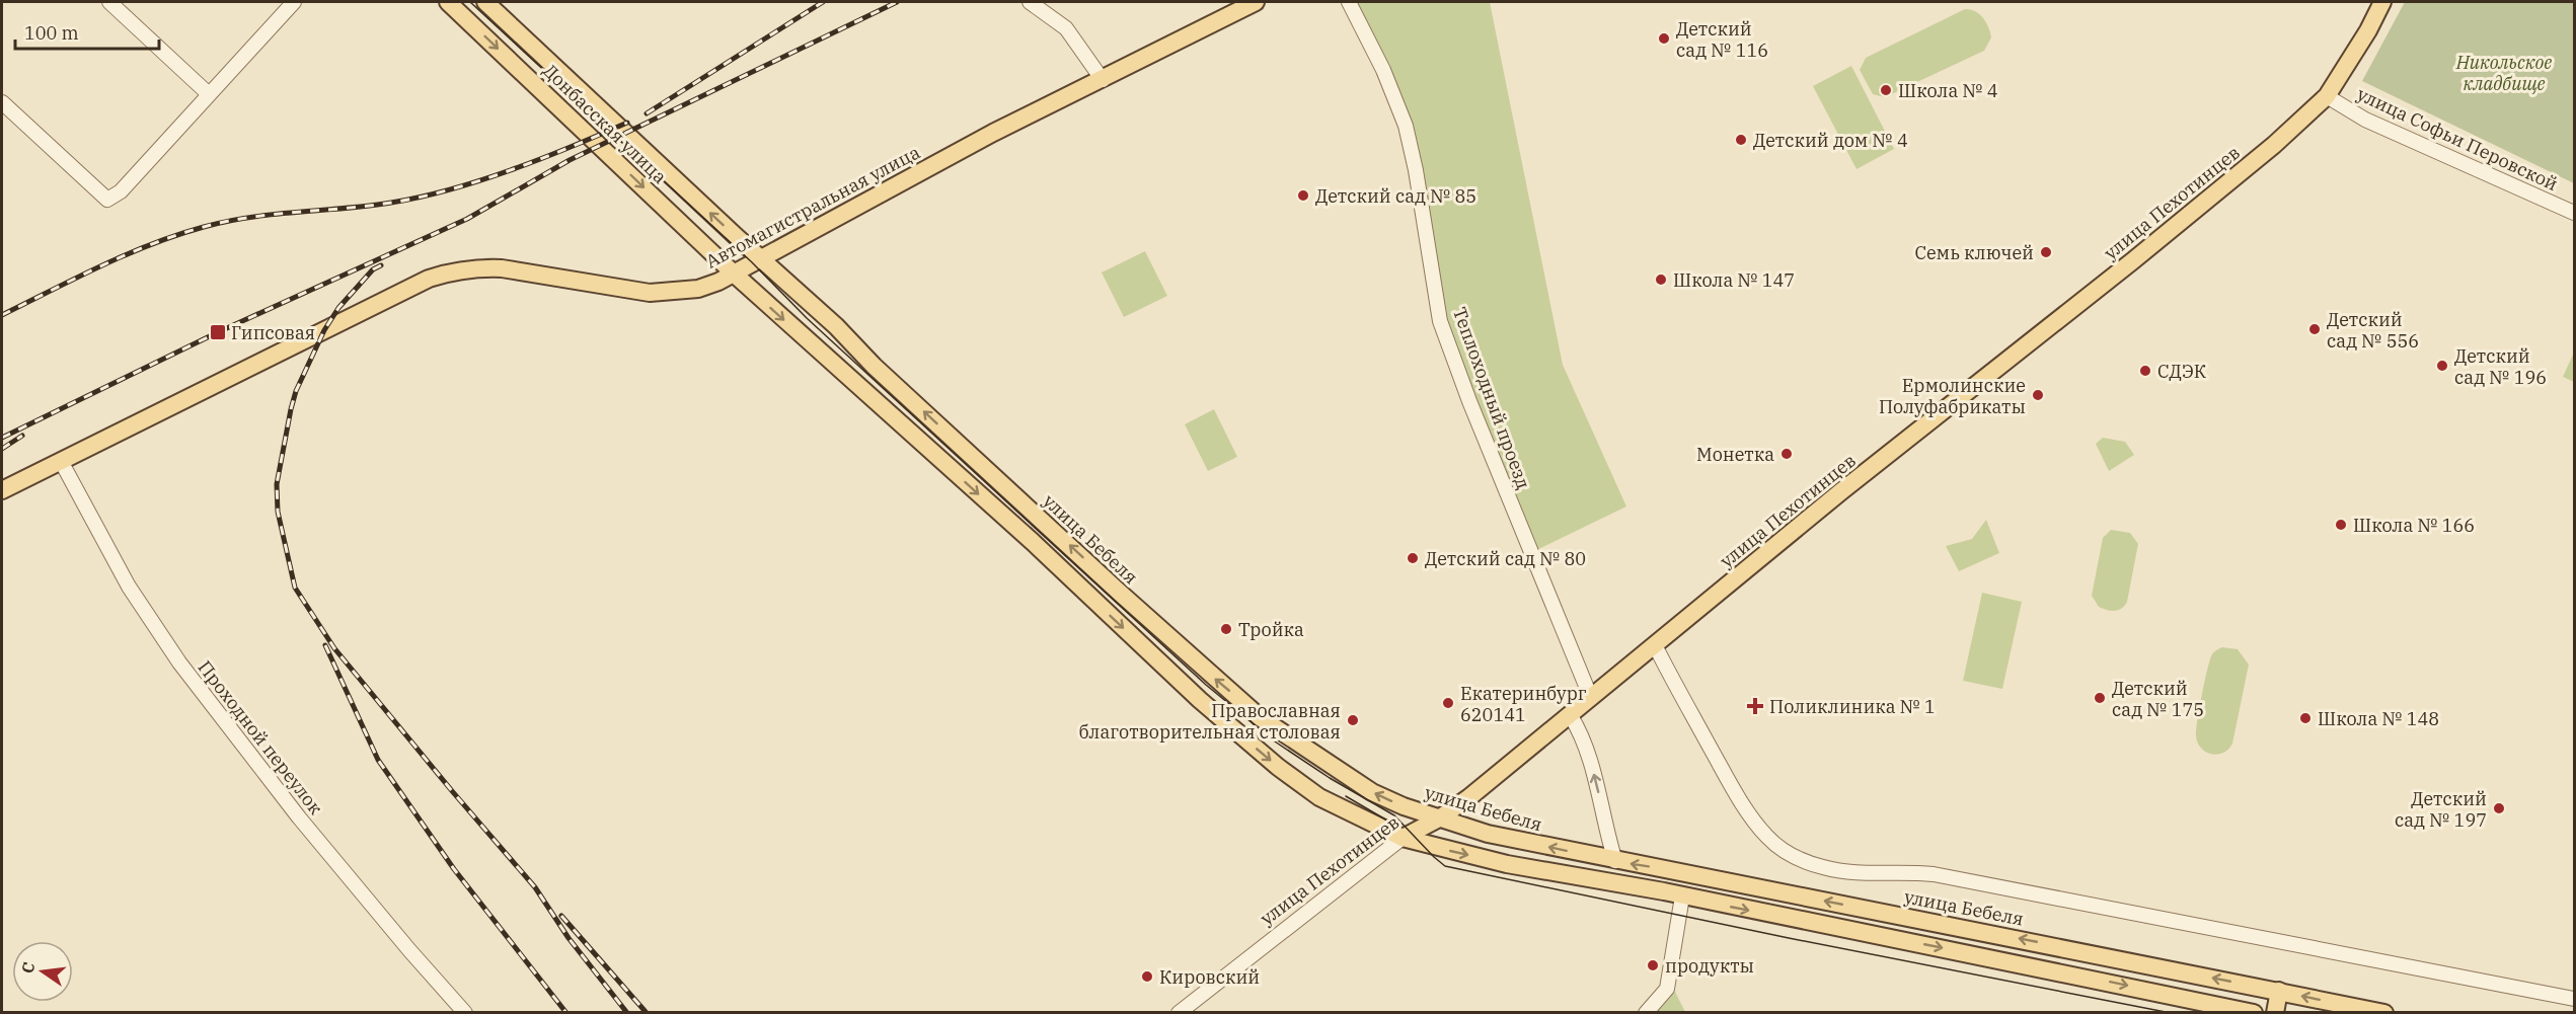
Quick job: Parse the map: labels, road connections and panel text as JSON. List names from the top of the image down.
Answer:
{
  "streets": {
    "main road": [
      "Донбасская улица",
      "улица Пехотинцев",
      "Автомагистральная улица",
      "улица Бебеля"
    ],
    "street": ["улица Софьи Перовской", "Теплоходный проезд", "Проходной переулок"]
  },
  "crossings": [
    ["Донбасская улица", "Автомагистральная улица"],
    ["Донбасская улица", "улица Бебеля"],
    ["улица Софьи Перовской", "улица Пехотинцев"],
    ["улица Пехотинцев", "Теплоходный проезд"],
    ["улица Пехотинцев", "улица Бебеля"],
    ["Автомагистральная улица", "улица Бебеля"],
    ["Автомагистральная улица", "Проходной переулок"]
  ],
  "parks": ["Никольское кладбище"],
  "places": {
    "other": [
      "Детский сад № 116",
      "Школа № 4",
      "Детский дом № 4",
      "Детский сад № 85",
      "Семь ключей",
      "Школа № 147",
      "Детский сад № 556",
      "Детский сад № 196",
      "СДЭК",
      "Ермолинские Полуфабрикаты",
      "Монетка",
      "Школа № 166",
      "Детский сад № 80",
      "Тройка",
      "Детский сад № 175",
      "Екатеринбург 620141",
      "Школа № 148",
      "Православная благотворительная столовая",
      "Детский сад № 197",
      "продукты",
      "Кировский"
    ],
    "transit": ["Гипсовая"],
    "health": ["Поликлиника № 1"]
  },
  "scale_bar": "100 m",
  "north": "left"
}
